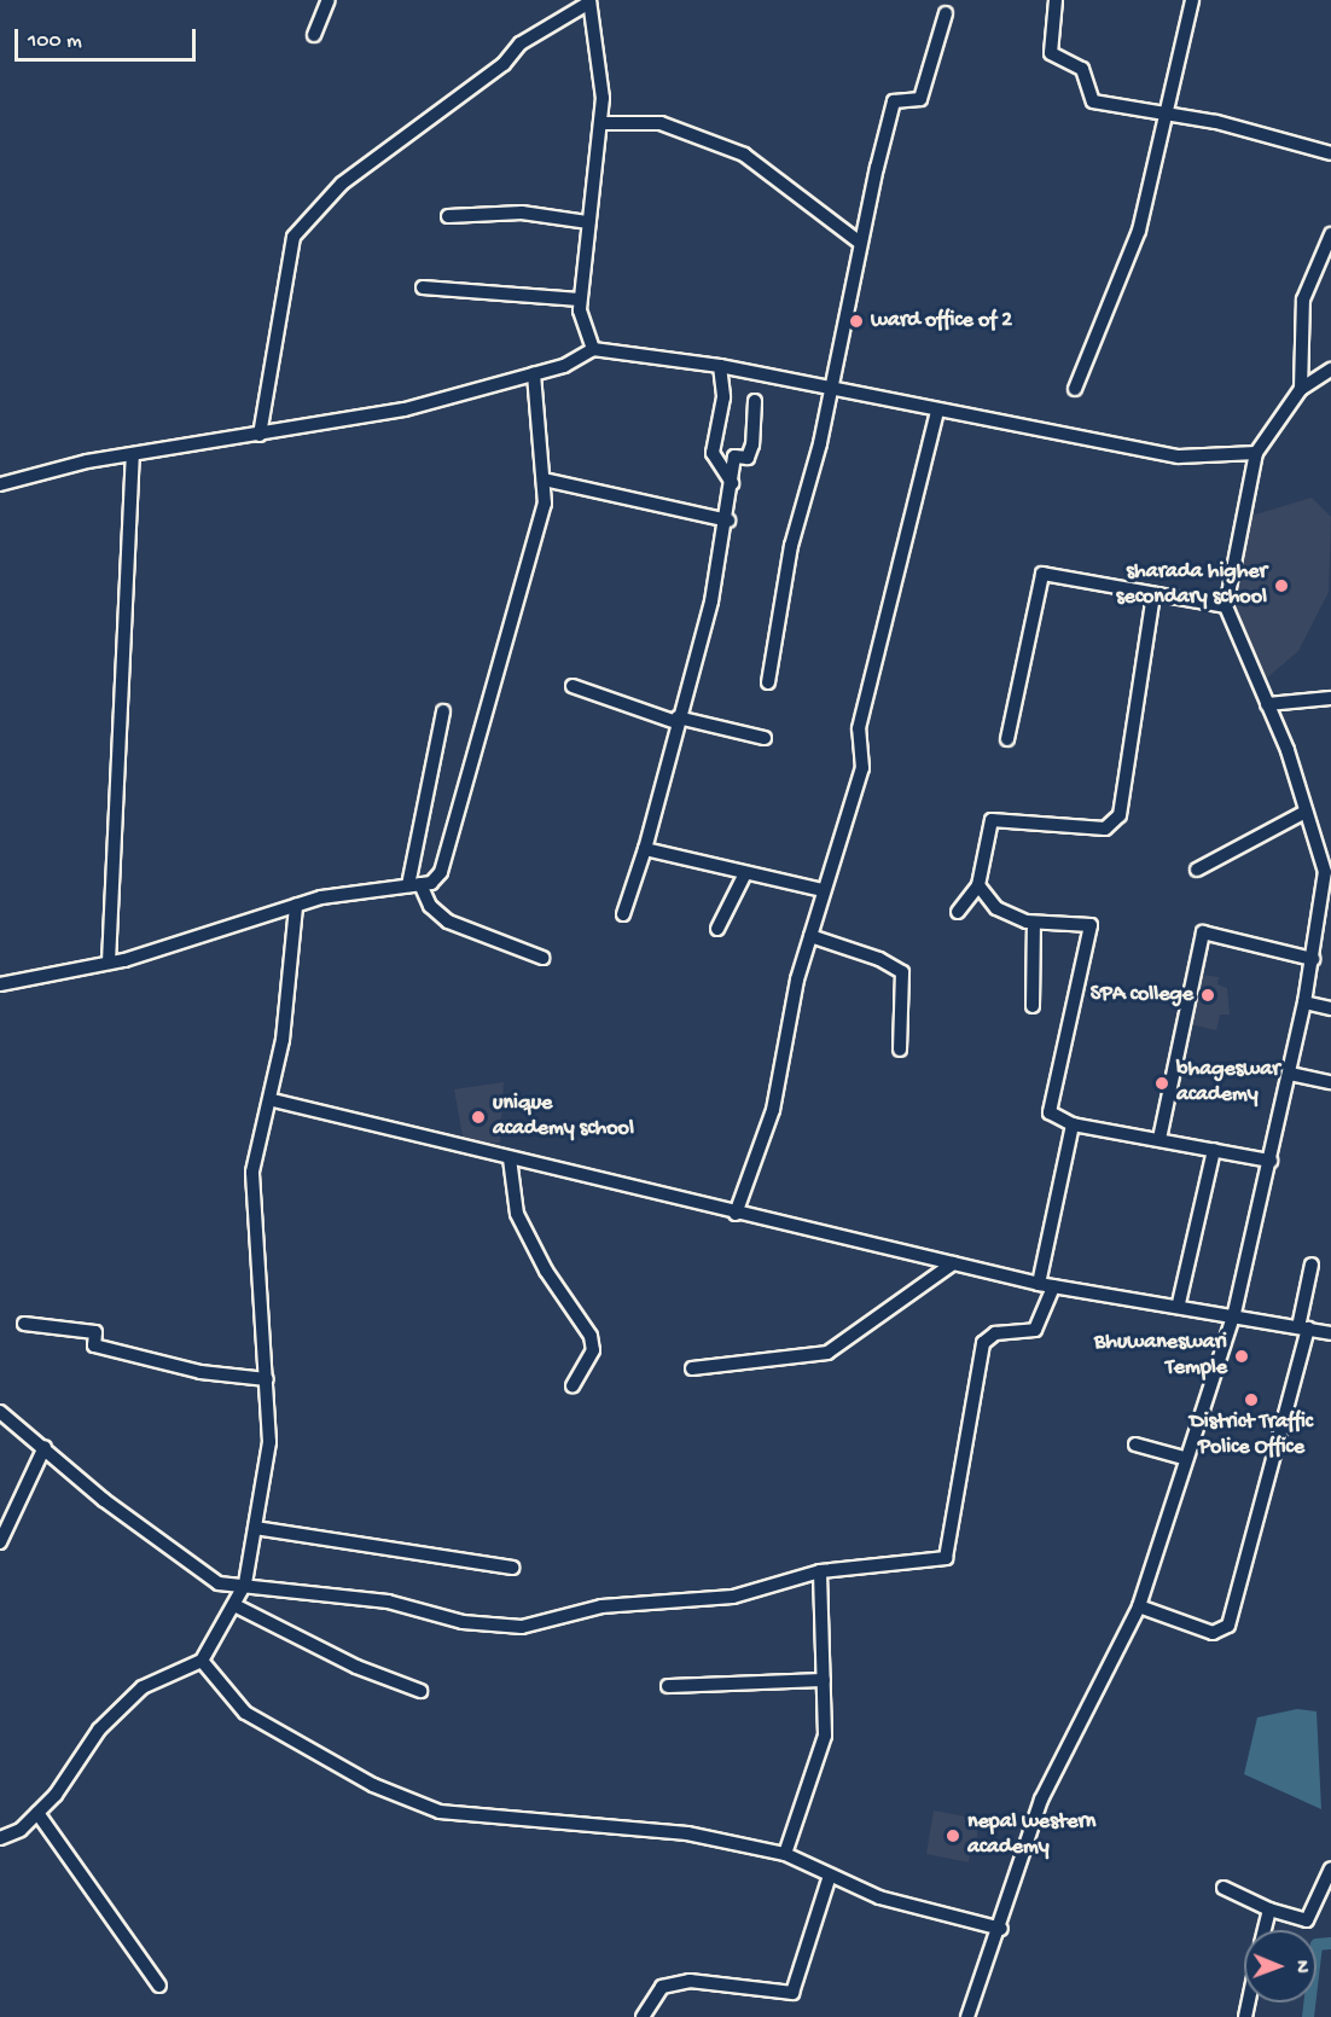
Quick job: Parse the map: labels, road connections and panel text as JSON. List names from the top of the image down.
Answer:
{
  "places": [
    "ward office of 2",
    "sharada higher secondary school",
    "SPA college",
    "bhageswar academy",
    "unique academy school",
    "Bhuwaneswari Temple",
    "District Traffic Police Office",
    "nepal western academy"
  ],
  "scale_bar": "100 m",
  "north": "right"
}
